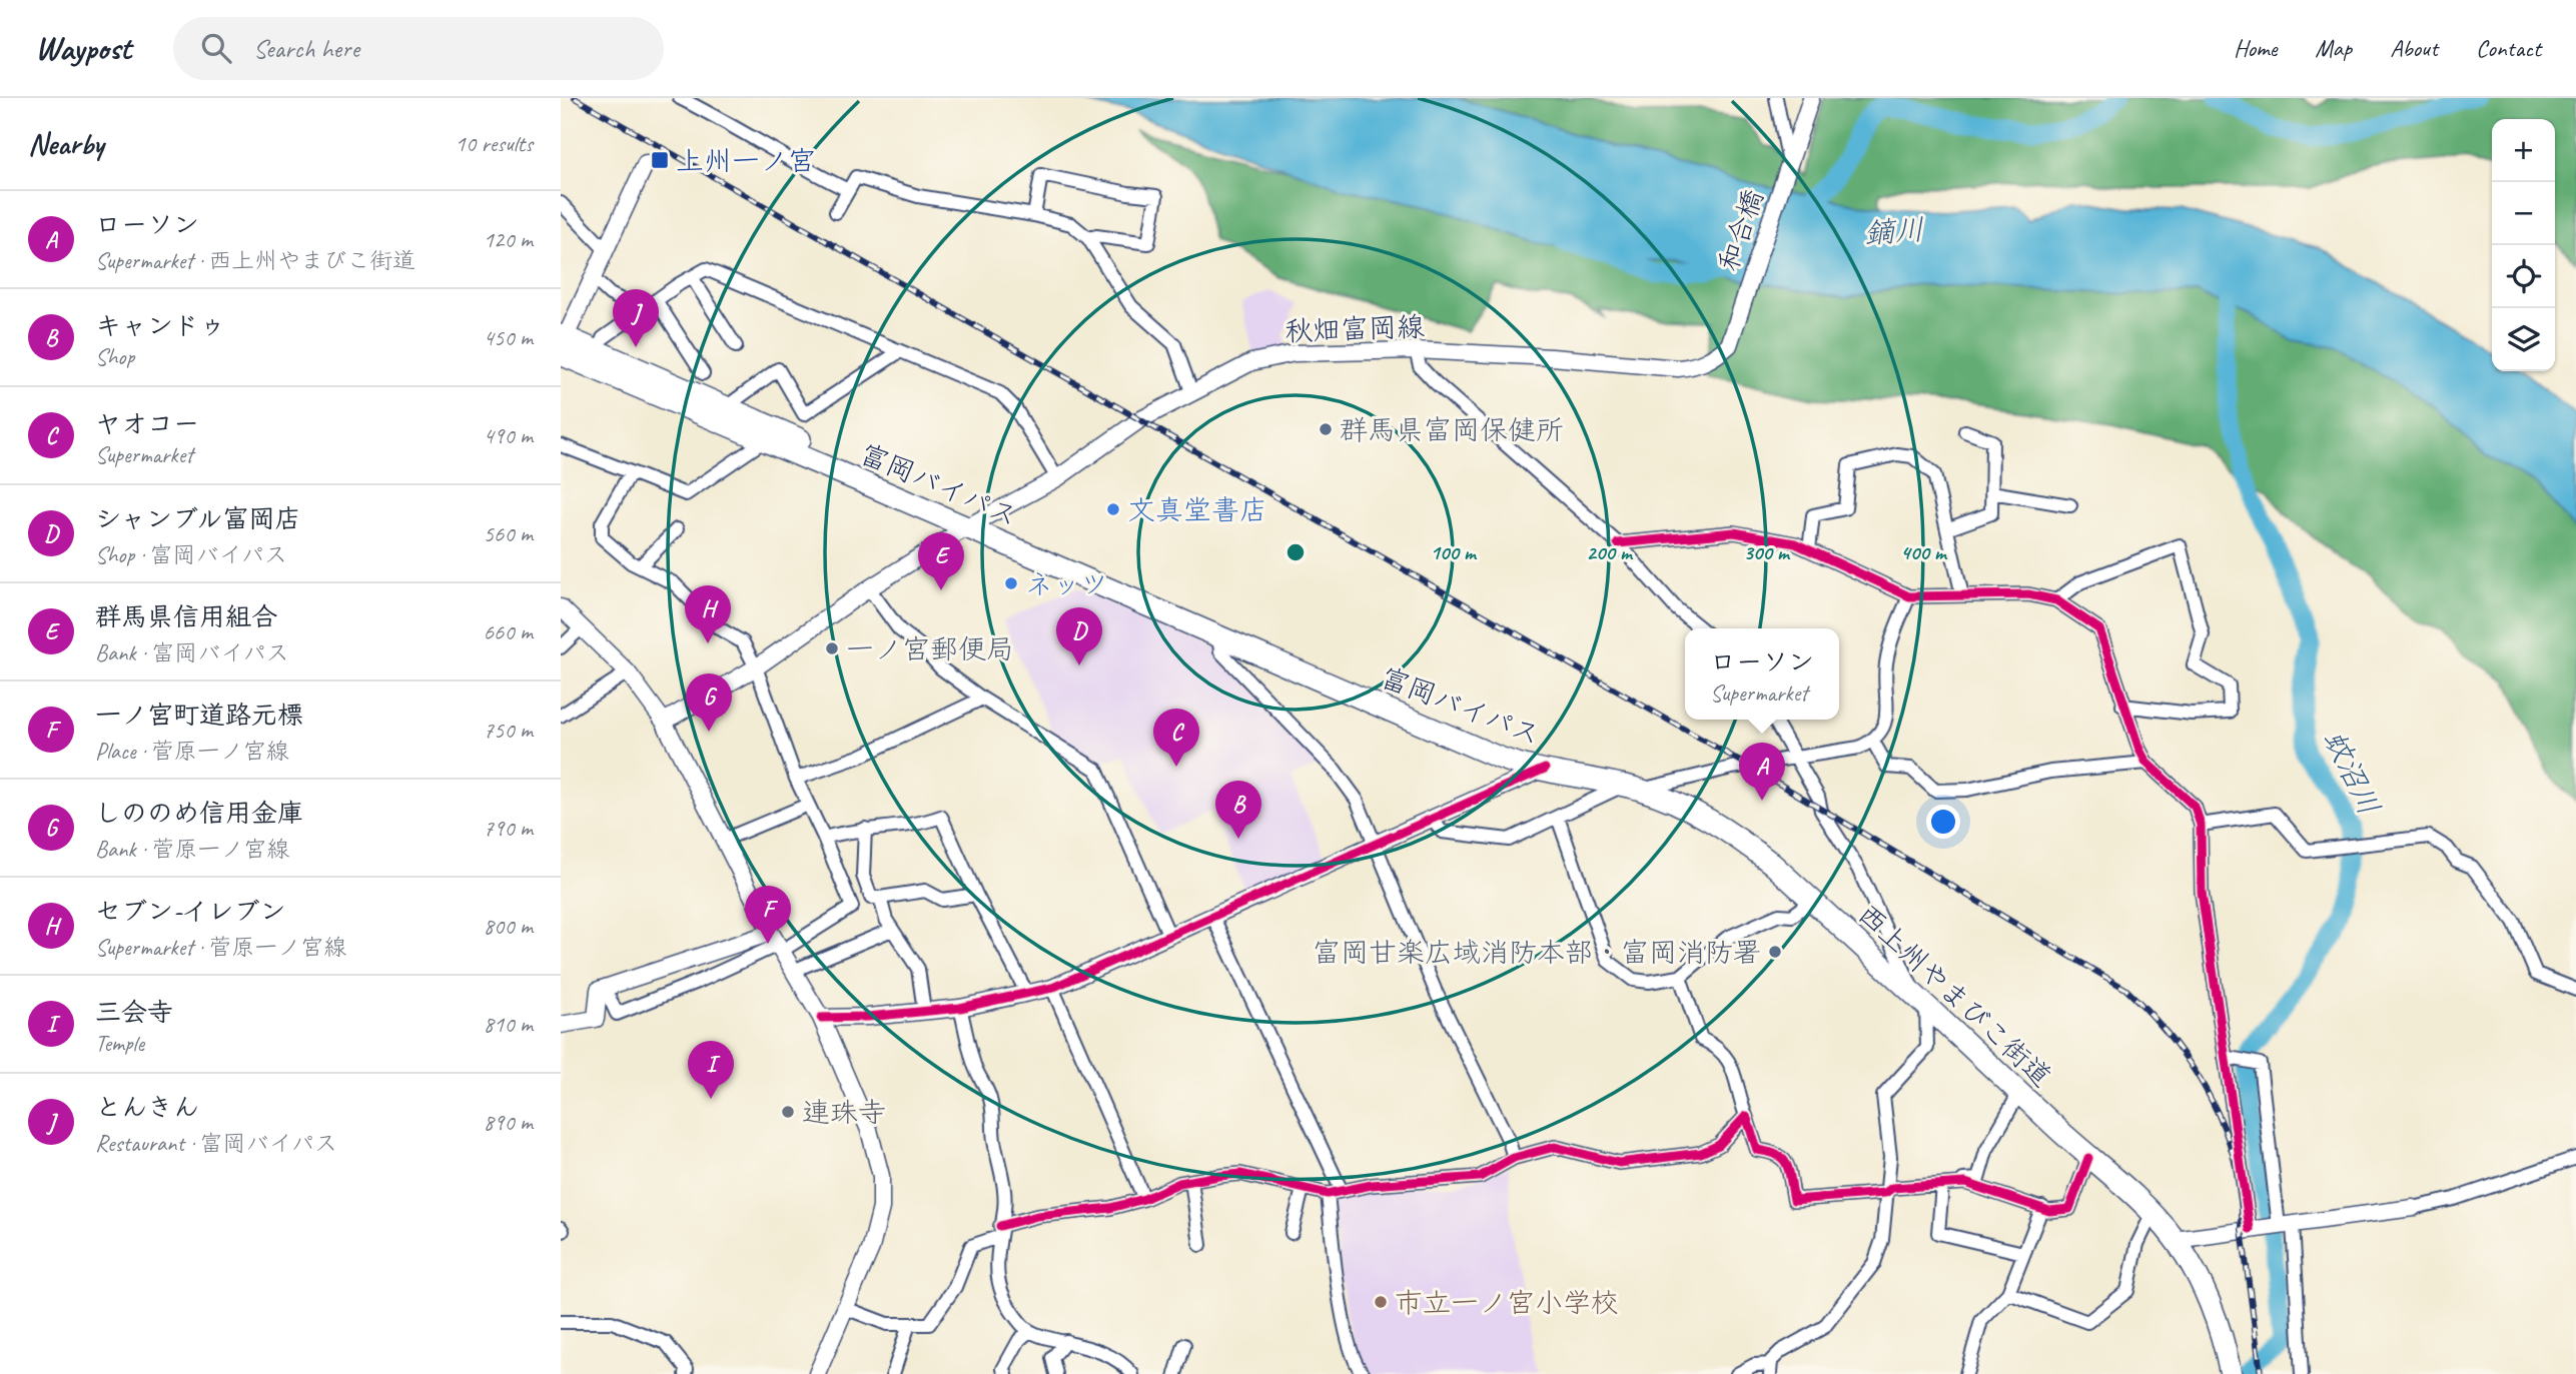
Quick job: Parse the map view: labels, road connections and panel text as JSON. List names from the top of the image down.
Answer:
{
  "streets": {
    "highway": ["富岡バイパス", "西上州やまびこ街道"],
    "main road": ["和合橋", "秋畑富岡線"]
  },
  "crossings": [
    ["和合橋", "秋畑富岡線"],
    ["秋畑富岡線", "富岡バイパス"],
    ["富岡バイパス", "西上州やまびこ街道"]
  ],
  "water": ["鏑川", "蚊沼川"],
  "places": {
    "transit": ["上州一ノ宮"],
    "other": [
      "群馬県富岡保健所",
      "文真堂書店",
      "ネッツ",
      "一ノ宮郵便局",
      "富岡甘楽広域消防本部・富岡消防署",
      "連珠寺",
      "市立一ノ宮小学校"
    ]
  },
  "page": {
    "header": "Waypost",
    "search": "Search here",
    "nav": [
      "Home",
      "Map",
      "About",
      "Contact"
    ],
    "heading": ["Nearby", "10 results"],
    "map_buttons": ["+", "−"],
    "list": [
      {
        "mark": "A",
        "name": "ローソン",
        "note": "Supermarket · 西上州やまびこ街道",
        "value": "120 m"
      },
      {
        "mark": "B",
        "name": "キャンドゥ",
        "note": "Shop",
        "value": "450 m"
      },
      {
        "mark": "C",
        "name": "ヤオコー",
        "note": "Supermarket",
        "value": "490 m"
      },
      {
        "mark": "D",
        "name": "シャンブル富岡店",
        "note": "Shop · 富岡バイパス",
        "value": "560 m"
      },
      {
        "mark": "E",
        "name": "群馬県信用組合",
        "note": "Bank · 富岡バイパス",
        "value": "660 m"
      },
      {
        "mark": "F",
        "name": "一ノ宮町道路元標",
        "note": "Place · 菅原一ノ宮線",
        "value": "750 m"
      },
      {
        "mark": "G",
        "name": "しののめ信用金庫",
        "note": "Bank · 菅原一ノ宮線",
        "value": "790 m"
      },
      {
        "mark": "H",
        "name": "セブン-イレブン",
        "note": "Supermarket · 菅原一ノ宮線",
        "value": "800 m"
      },
      {
        "mark": "I",
        "name": "三会寺",
        "note": "Temple",
        "value": "810 m"
      },
      {
        "mark": "J",
        "name": "とんきん",
        "note": "Restaurant · 富岡バイパス",
        "value": "890 m"
      }
    ],
    "pins": [
      "J",
      "E",
      "H",
      "D",
      "G",
      "C",
      "A",
      "B",
      "F",
      "I"
    ],
    "popup": ["ローソン", "Supermarket"]
  },
  "rings": [
    "100 m",
    "200 m",
    "300 m",
    "400 m"
  ]
}
